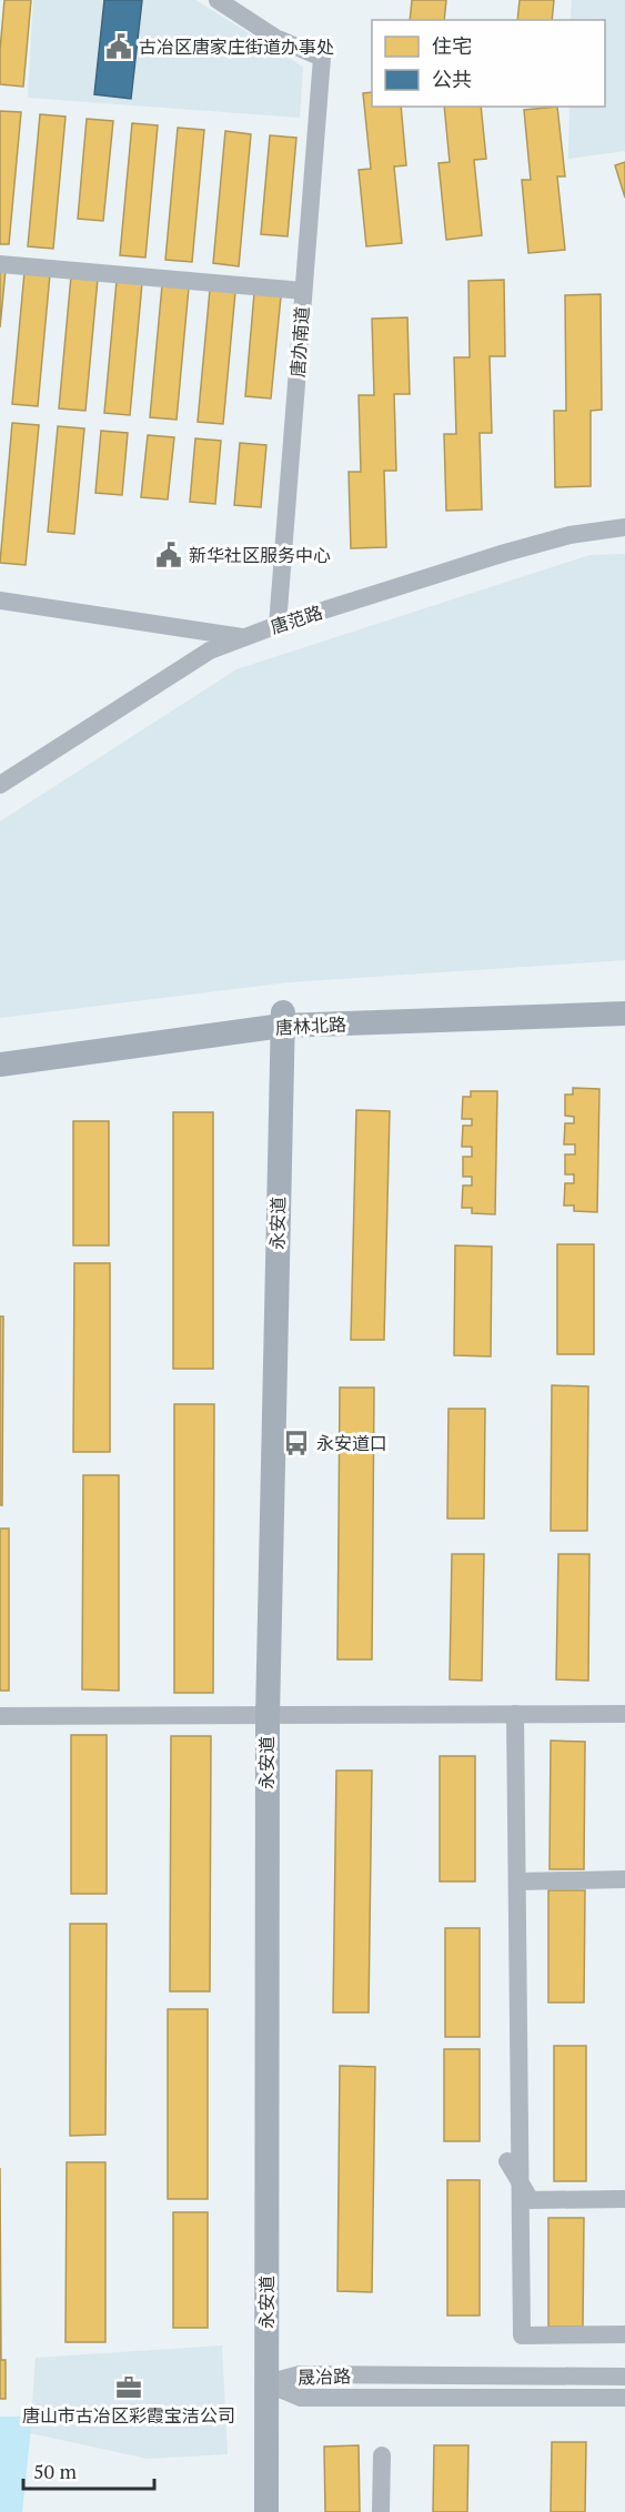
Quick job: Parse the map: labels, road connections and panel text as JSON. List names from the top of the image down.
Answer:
{
  "streets": {
    "main road": ["唐林北路", "永安道"],
    "street": ["唐办南道", "唐范路", "晟冶路"]
  },
  "crossings": [
    ["唐办南道", "唐范路"],
    ["唐林北路", "永安道"],
    ["永安道", "晟冶路"]
  ],
  "places": {
    "public building": ["古冶区唐家庄街道办事处", "新华社区服务中心"],
    "bus stop": ["永安道口"],
    "office": ["唐山市古冶区彩霞宝洁公司"]
  },
  "legend": ["住宅", "公共"],
  "scale_bar": "50 m"
}
